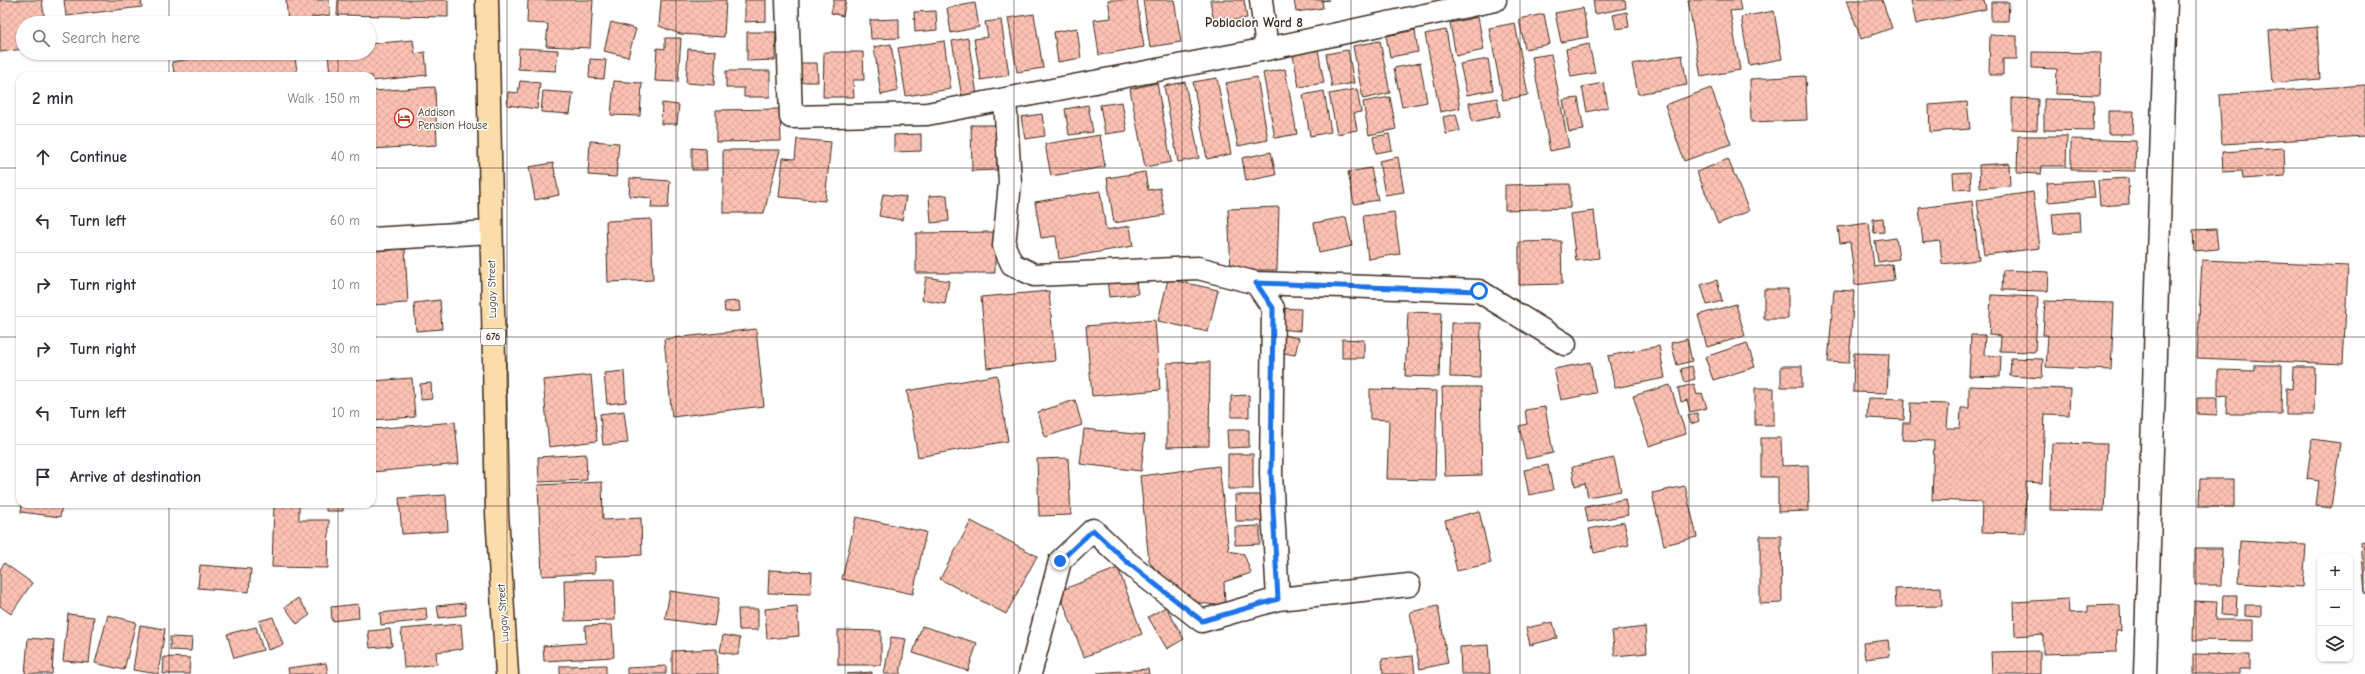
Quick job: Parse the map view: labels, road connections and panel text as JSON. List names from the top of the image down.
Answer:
{
  "streets": {
    "main road": ["Lugay Street", "676"]
  },
  "districts": ["Poblacion Ward 8"],
  "places": {
    "hotel": ["Addison Pension House"]
  },
  "page": {
    "search": "Search here",
    "heading": ["2 min", "Walk · 150 m"],
    "list": [
      ["Continue", "40 m"],
      ["Turn left", "60 m"],
      ["Turn right", "10 m"],
      ["Turn right", "30 m"],
      ["Turn left", "10 m"],
      "Arrive at destination"
    ],
    "map_buttons": ["+", "−"]
  }
}
